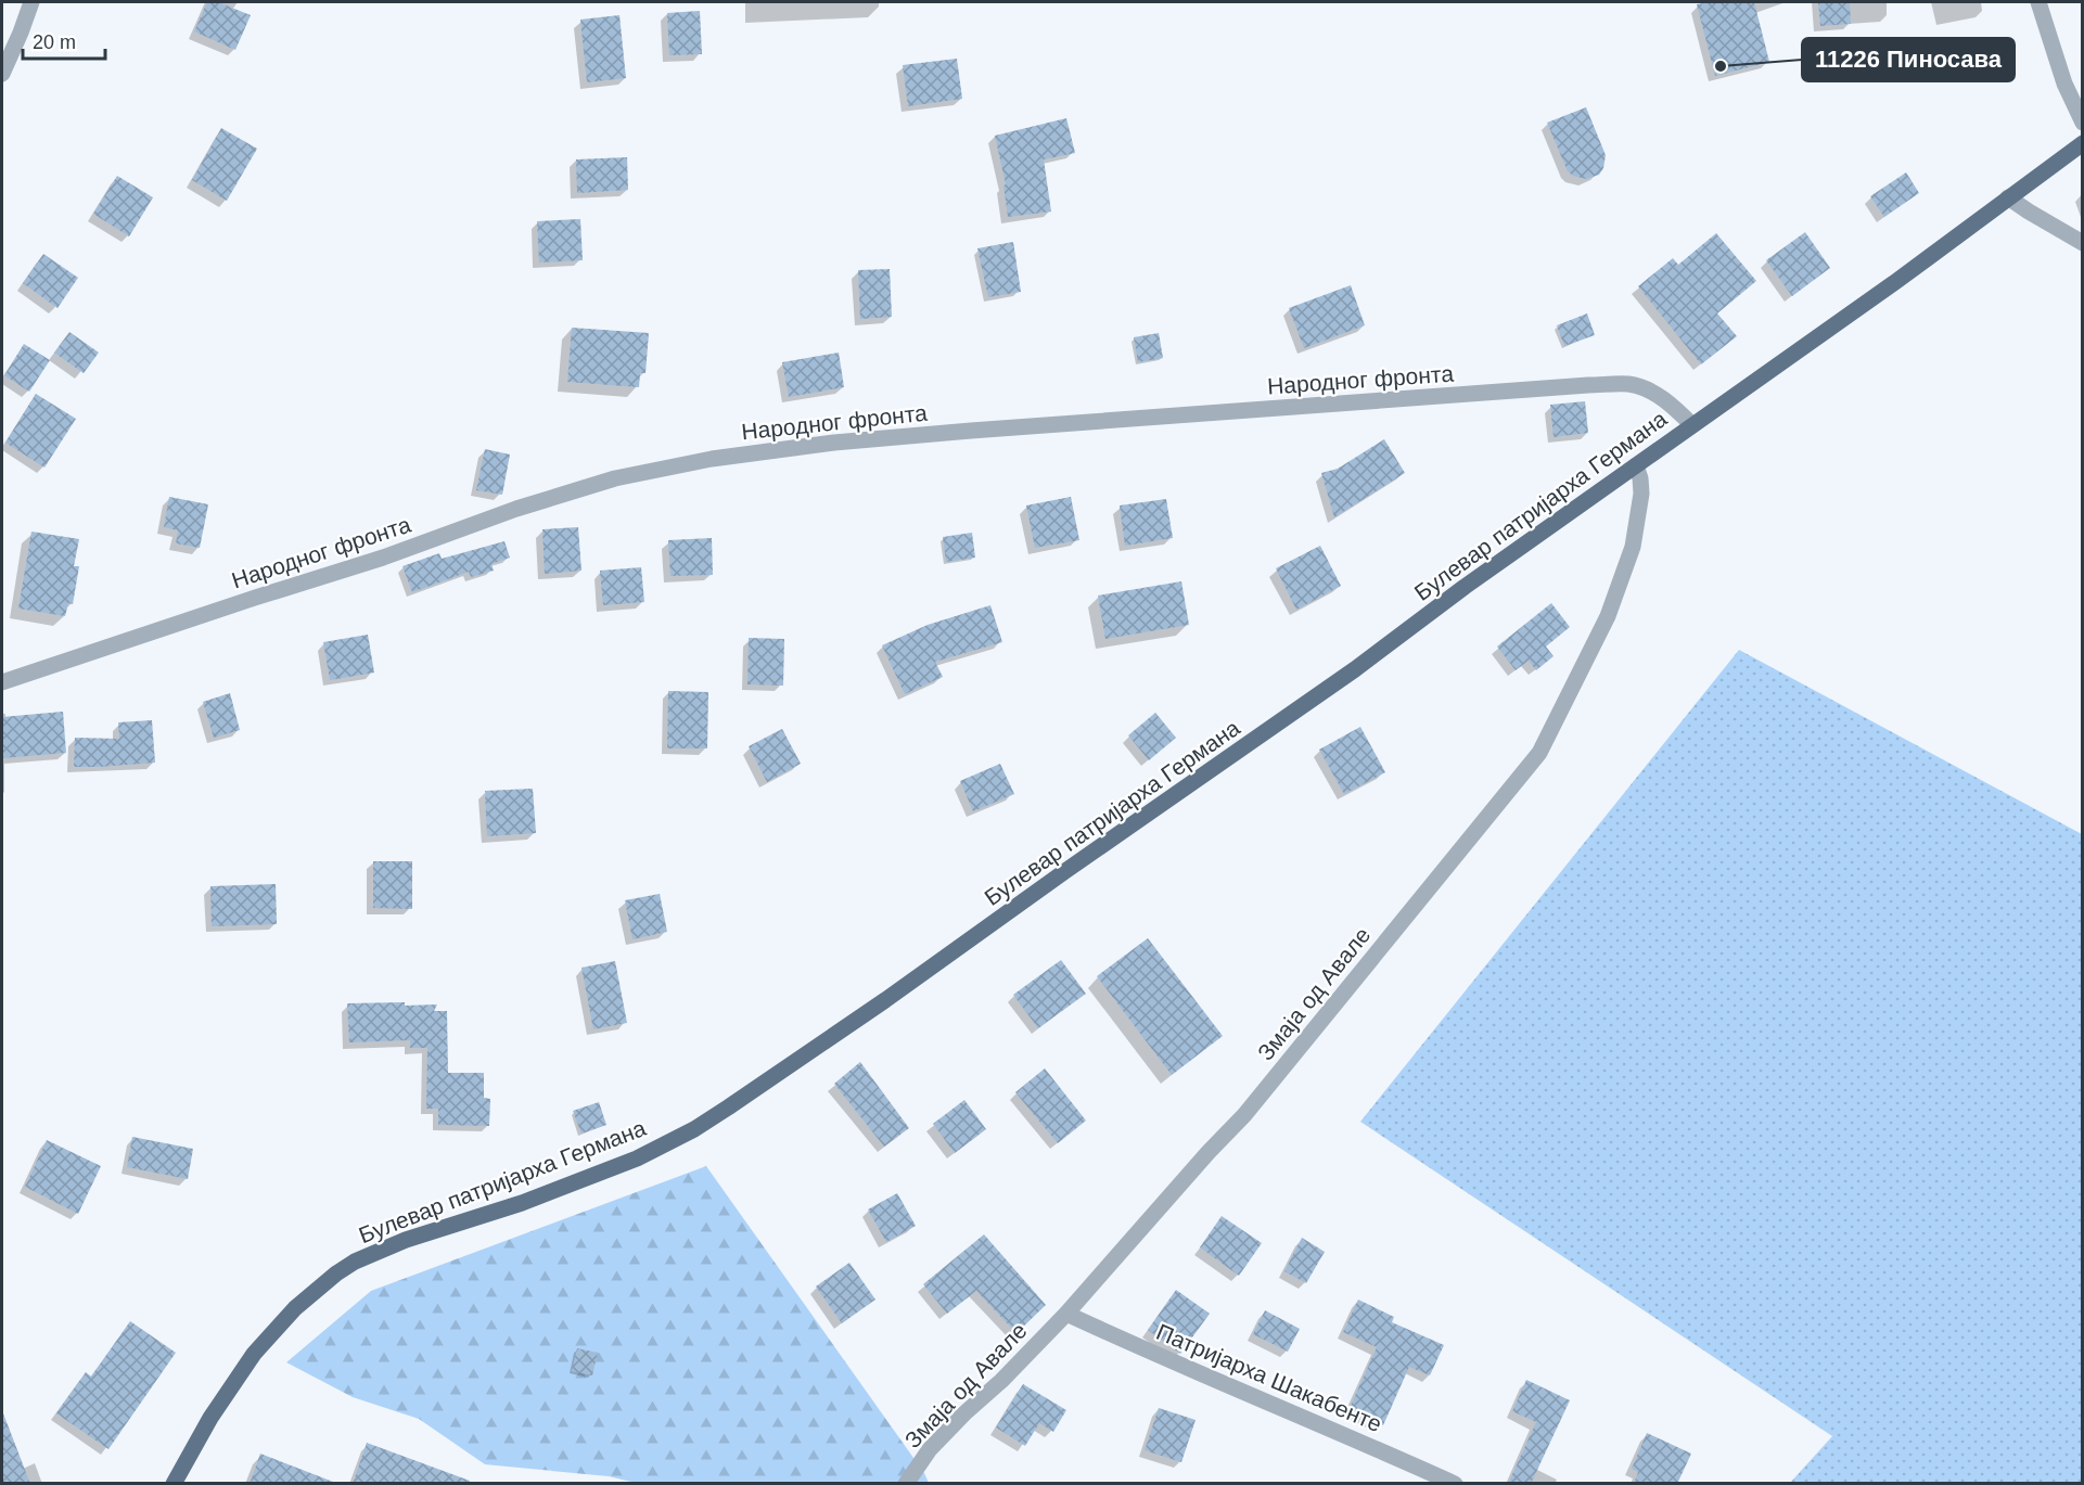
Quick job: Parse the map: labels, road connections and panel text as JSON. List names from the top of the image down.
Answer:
{
  "streets": {
    "main road": ["Булевар патријарха Германа"],
    "street": ["Народног фронта", "Змаја од Авале", "Патријарха Шакабенте"]
  },
  "crossings": [
    ["Народног фронта", "Булевар патријарха Германа"],
    ["Булевар патријарха Германа", "Змаја од Авале"],
    ["Змаја од Авале", "Патријарха Шакабенте"]
  ],
  "places": ["11226 Пиносава"],
  "scale_bar": "20 m"
}
